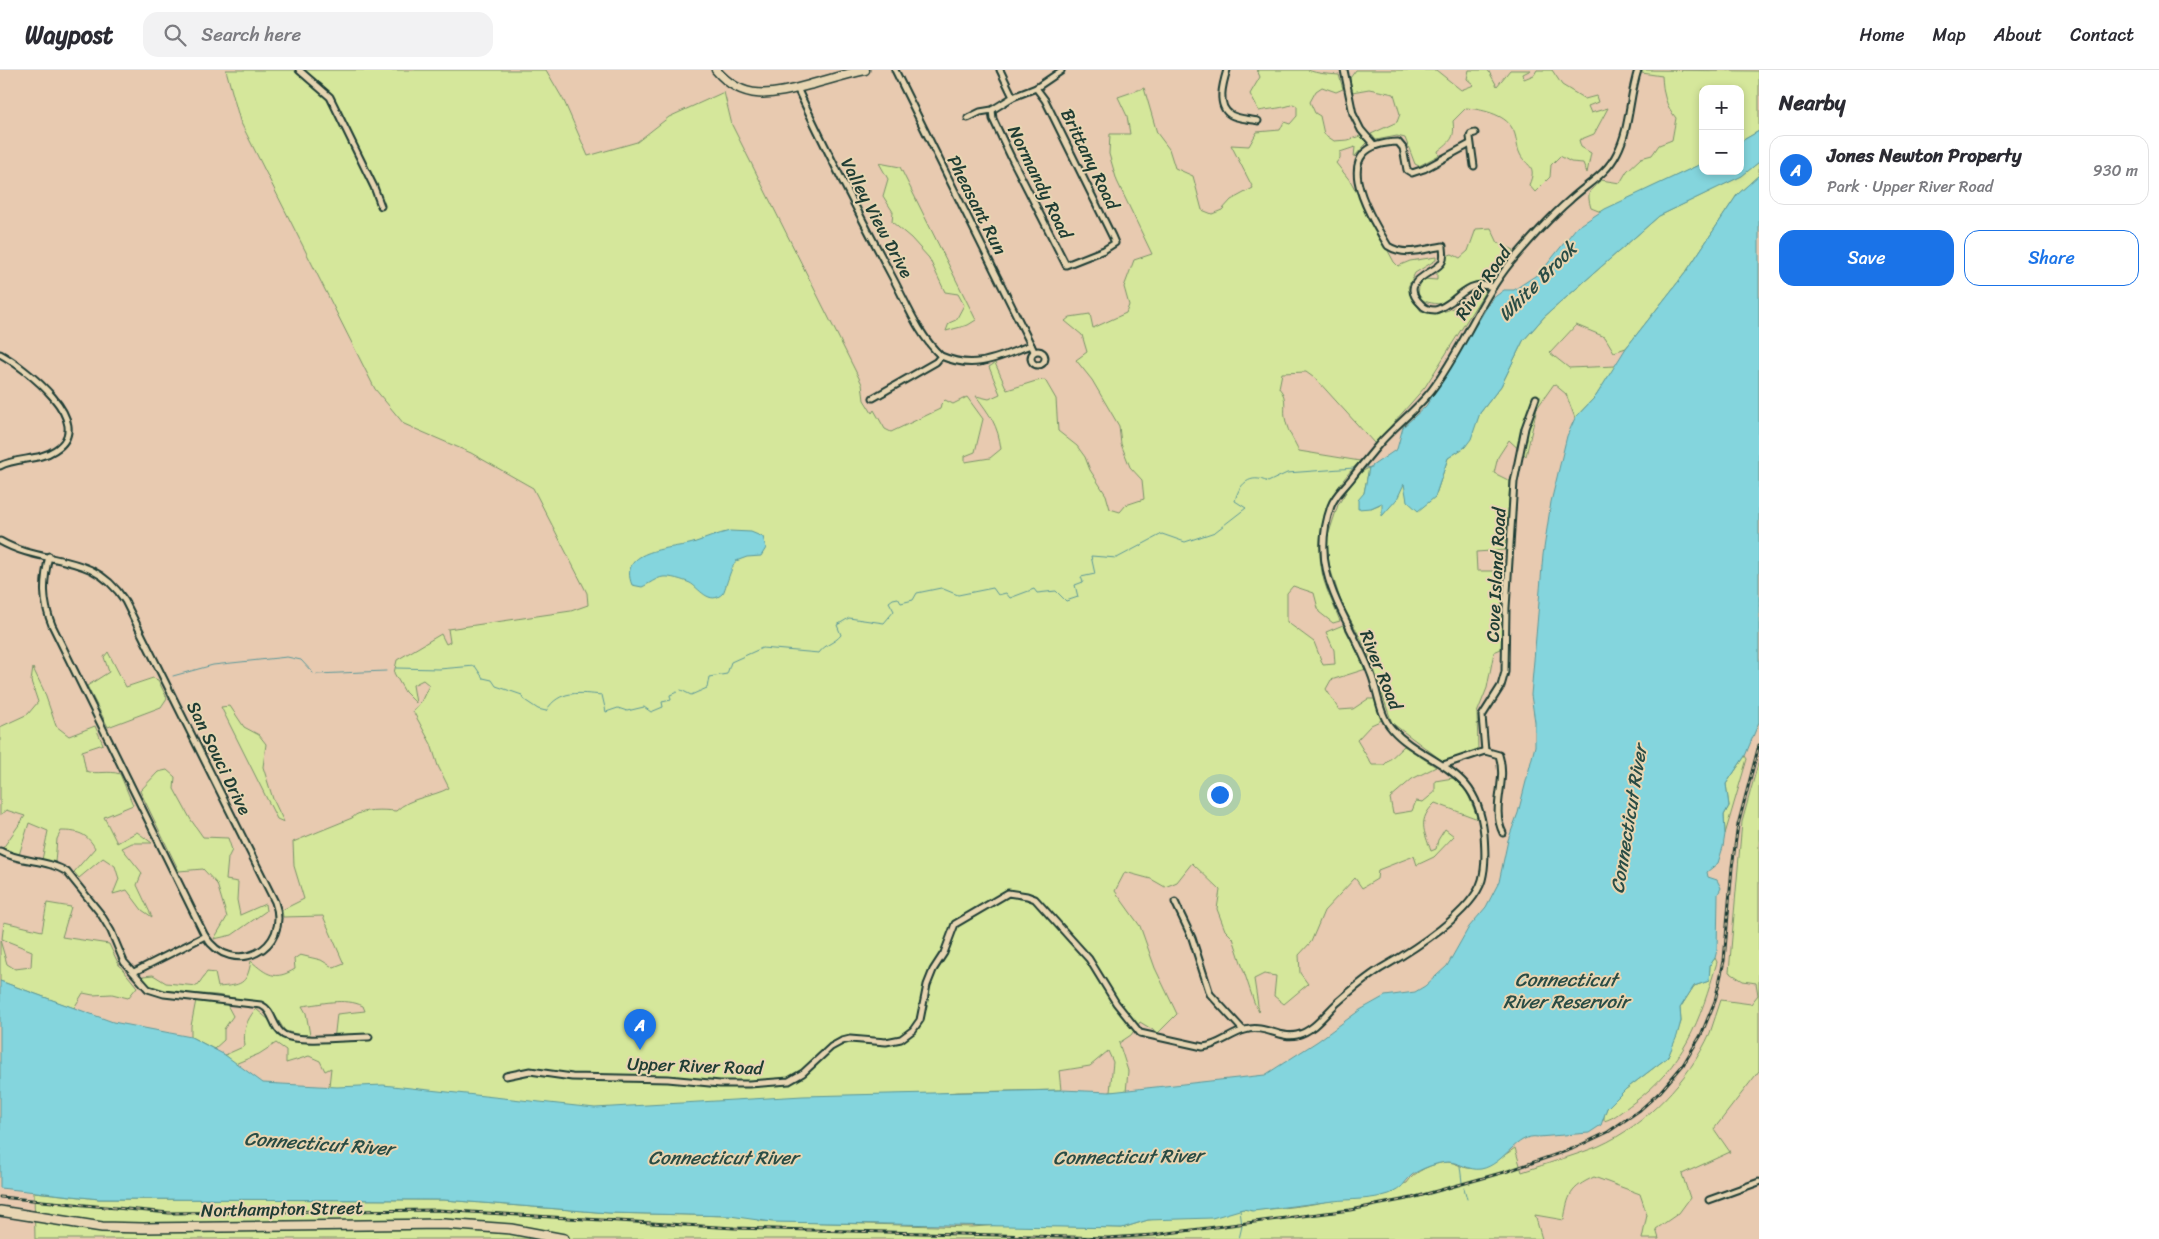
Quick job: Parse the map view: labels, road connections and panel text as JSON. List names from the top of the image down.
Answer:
{
  "streets": {
    "main road": ["Northampton Street"],
    "street": [
      "Brittany Road",
      "Normandy Road",
      "Pheasant Run",
      "Valley View Drive",
      "River Road",
      "Cove Island Road",
      "San Souci Drive",
      "Upper River Road"
    ]
  },
  "crossings": [
    ["Brittany Road", "Normandy Road"],
    ["River Road", "Upper River Road"]
  ],
  "water": ["White Brook", "Connecticut River", "Connecticut River Reservoir"],
  "page": {
    "header": "Waypost",
    "search": "Search here",
    "nav": [
      "Home",
      "Map",
      "About",
      "Contact"
    ],
    "heading": "Nearby",
    "map_buttons": ["+", "−"],
    "list": [
      {
        "mark": "A",
        "name": "Jones Newton Property",
        "note": "Park · Upper River Road",
        "value": "930 m"
      }
    ],
    "buttons": ["Save", "Share"],
    "pins": "A"
  }
}
